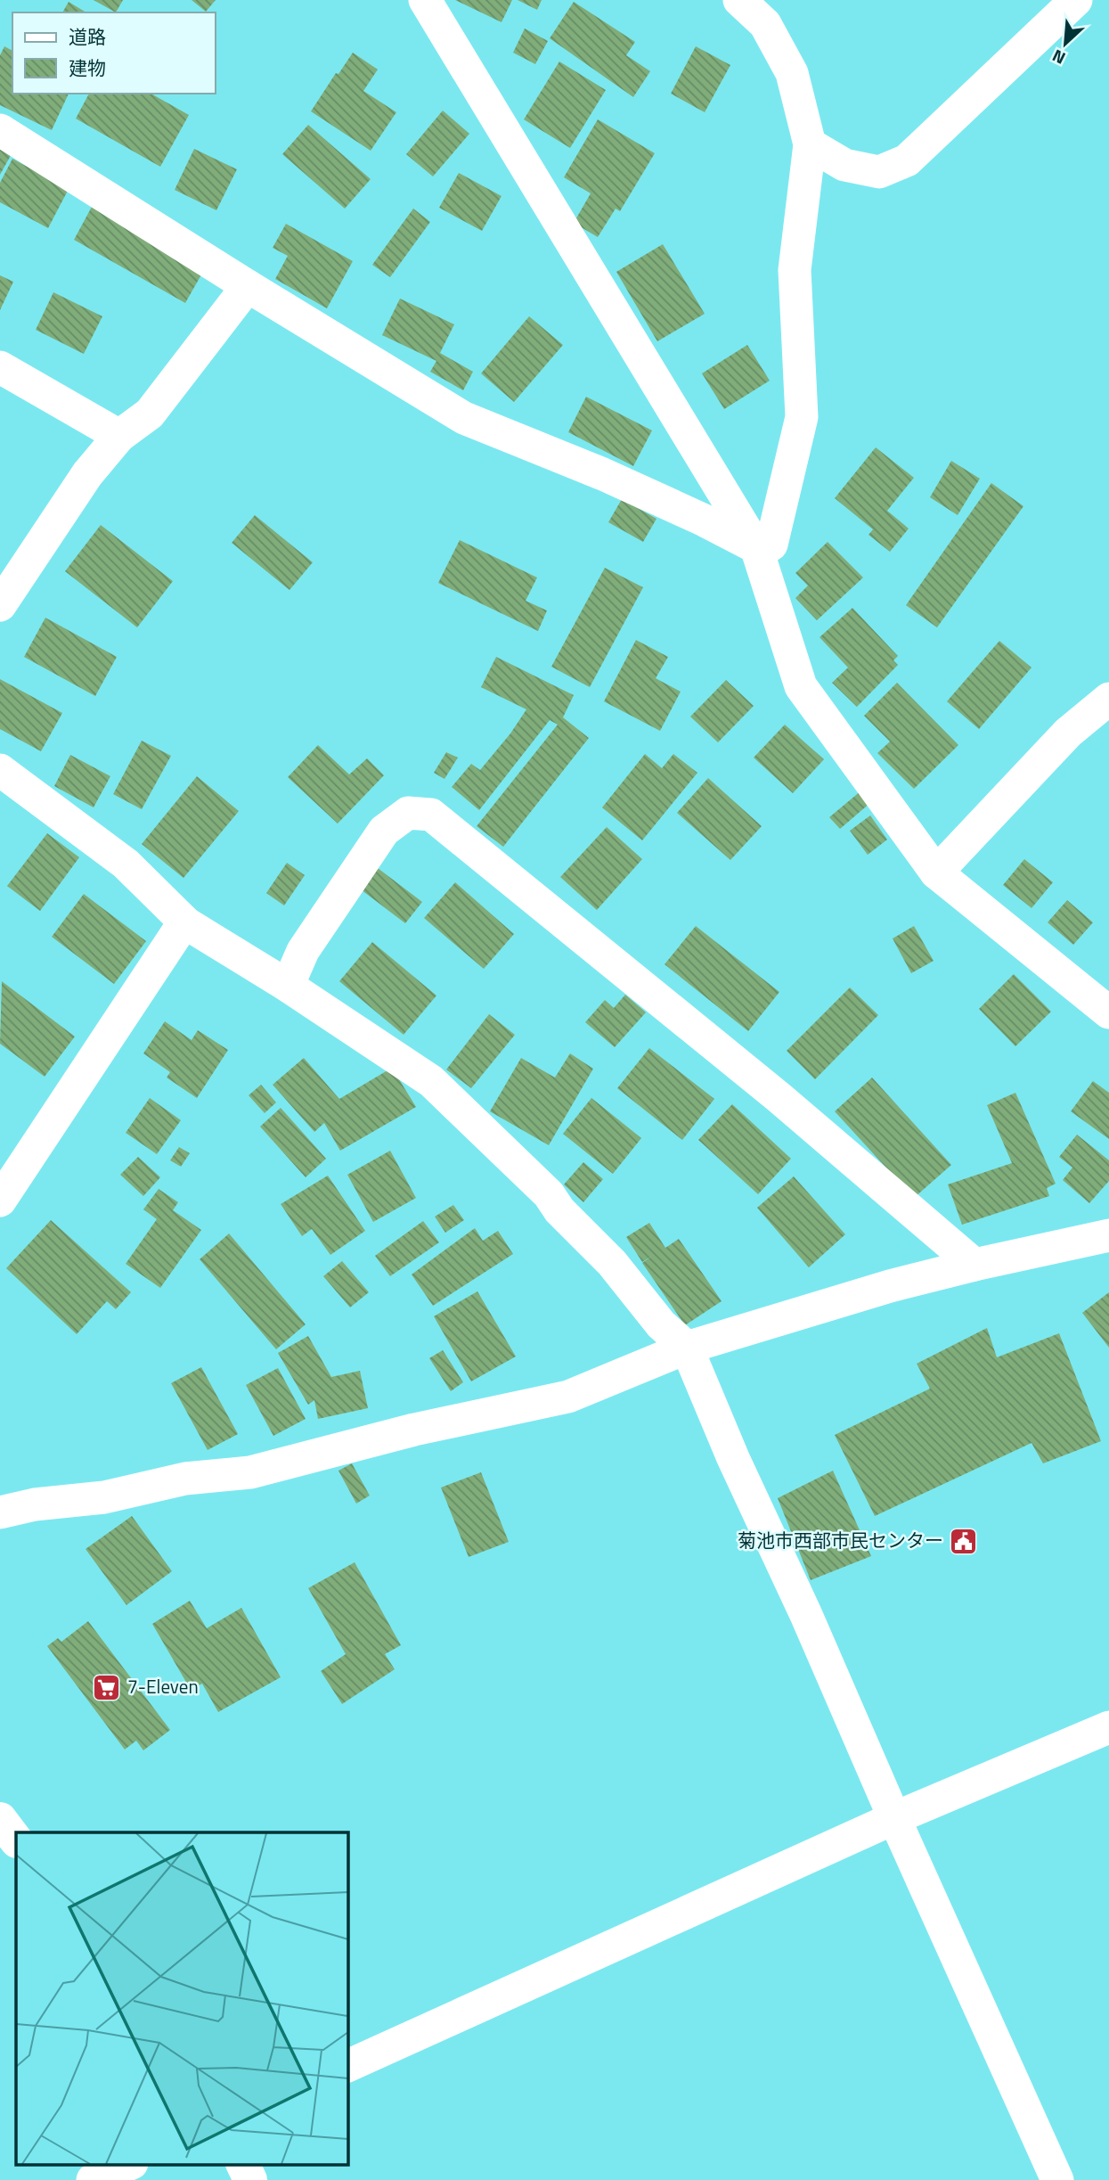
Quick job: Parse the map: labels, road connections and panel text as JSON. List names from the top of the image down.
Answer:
{
  "places": {
    "public building": ["菊池市西部市民センター"],
    "supermarket": ["7-Eleven"]
  },
  "legend": ["道路", "建物"],
  "north": "bottom left"
}
